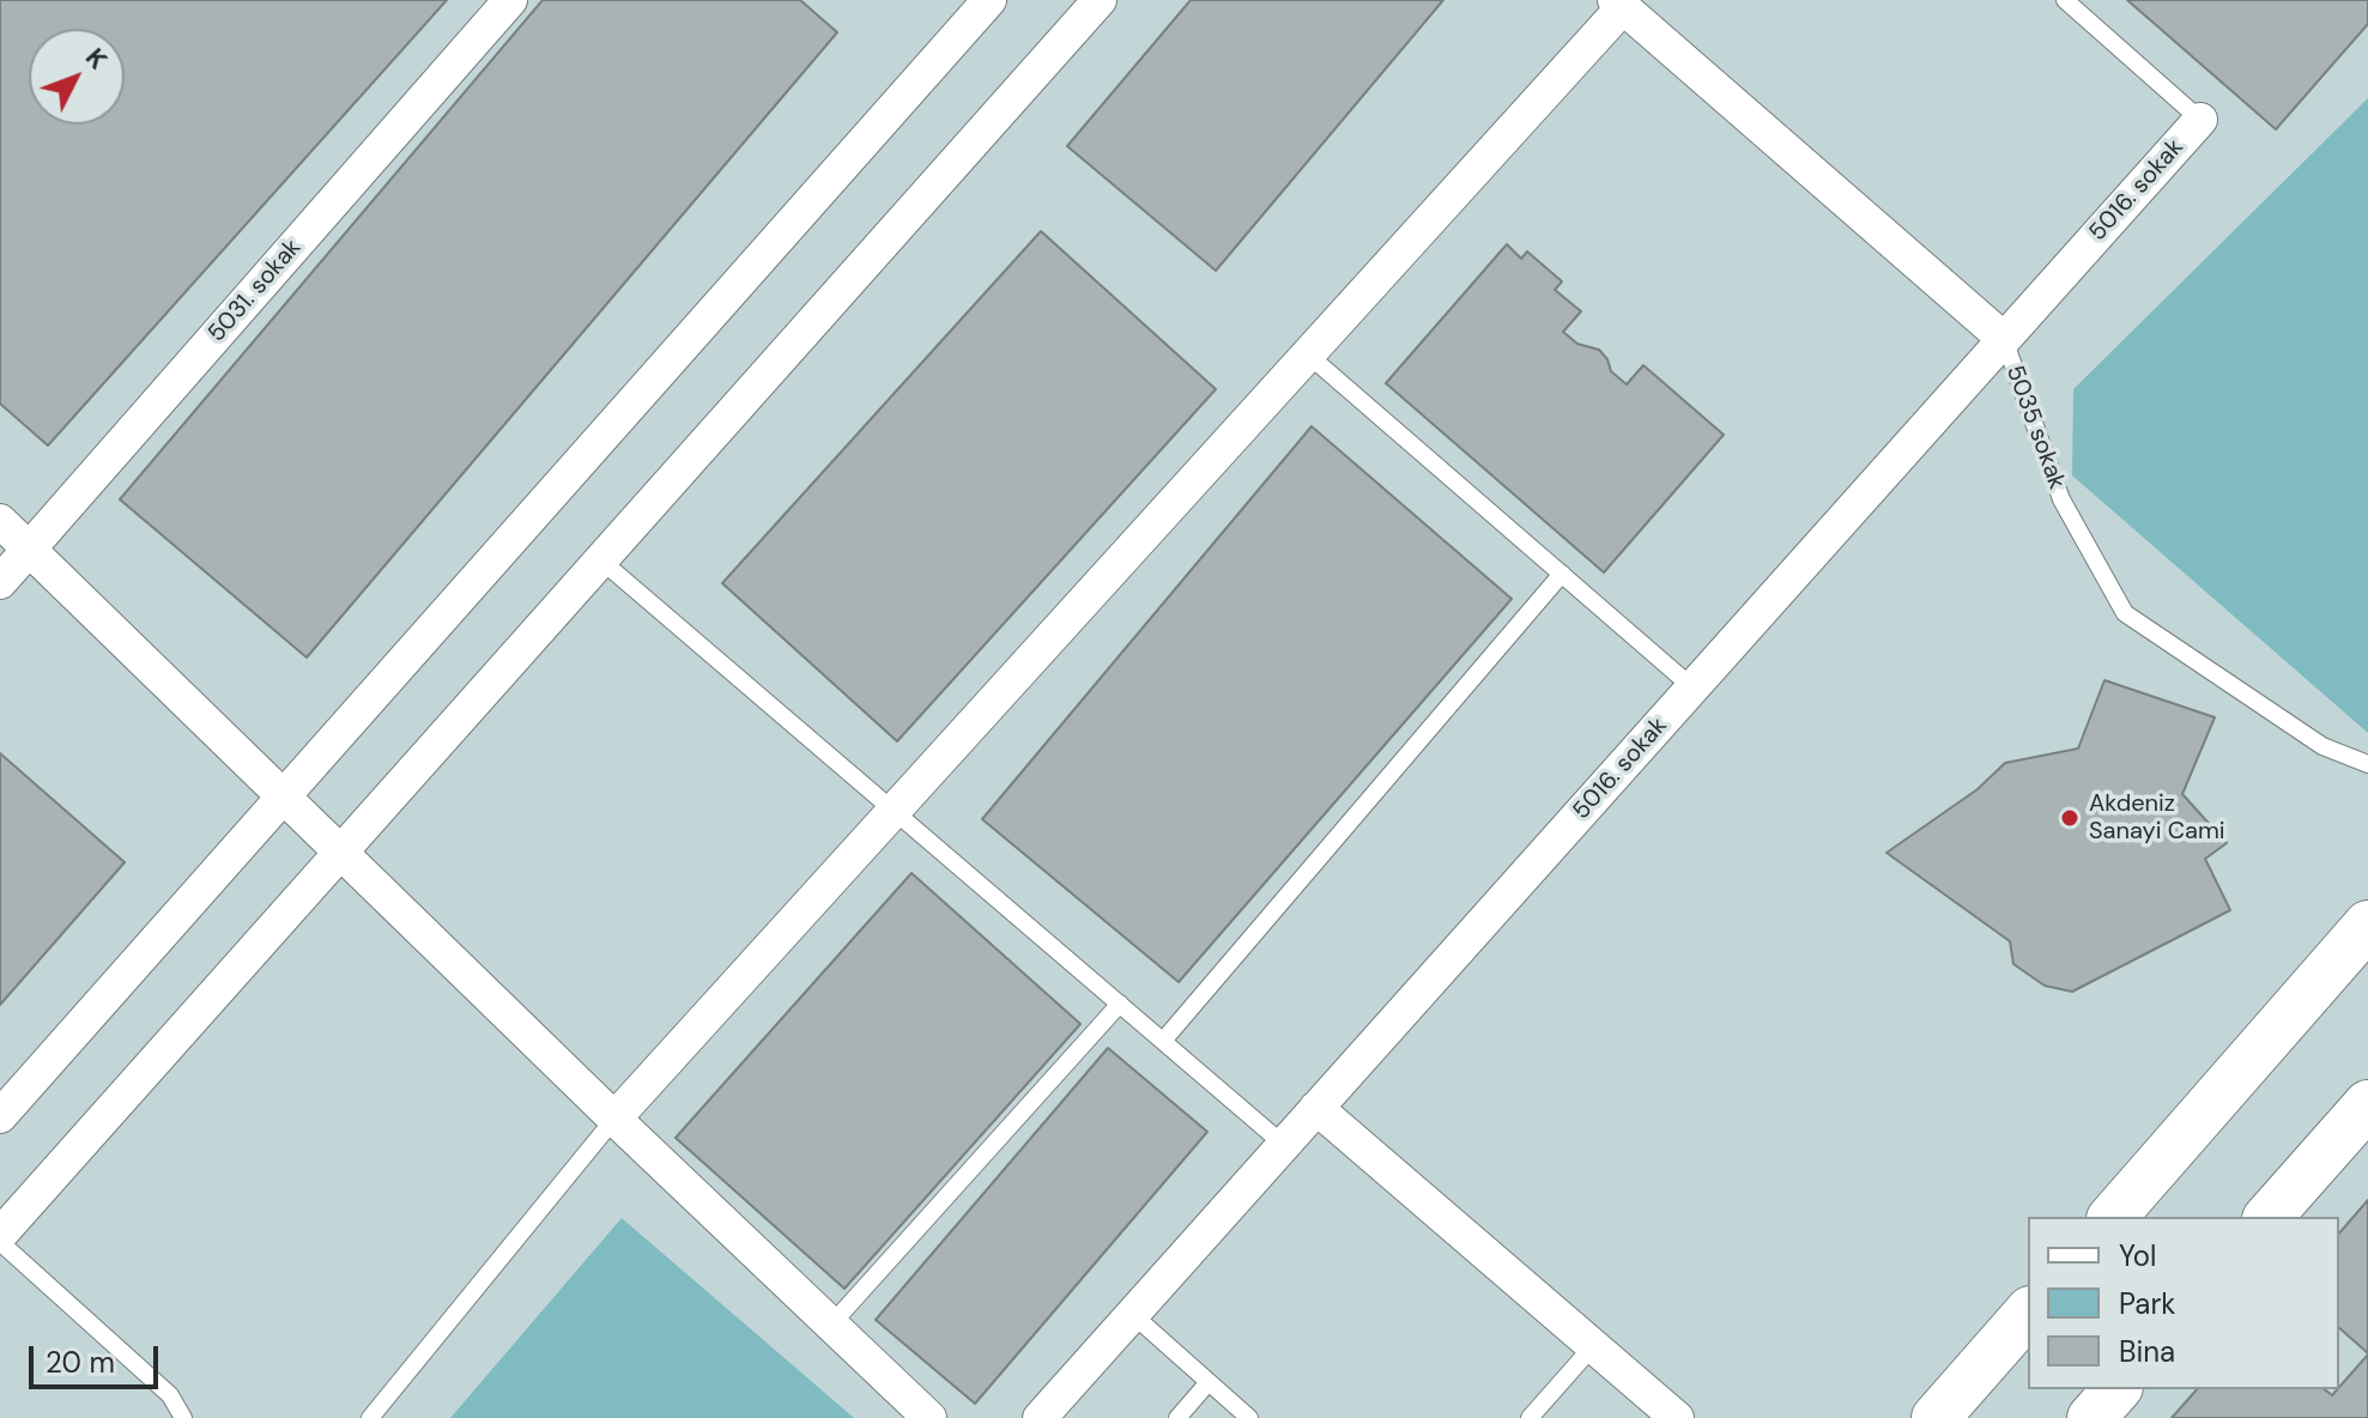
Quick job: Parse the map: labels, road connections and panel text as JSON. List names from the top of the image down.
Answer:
{
  "streets": {
    "street": ["5016. sokak", "5031. sokak", "5035 sokak"]
  },
  "crossings": [
    ["5016. sokak", "5035 sokak"]
  ],
  "places": ["Akdeniz Sanayi Cami"],
  "legend": ["Yol", "Park", "Bina"],
  "scale_bar": "20 m",
  "north": "top right"
}
